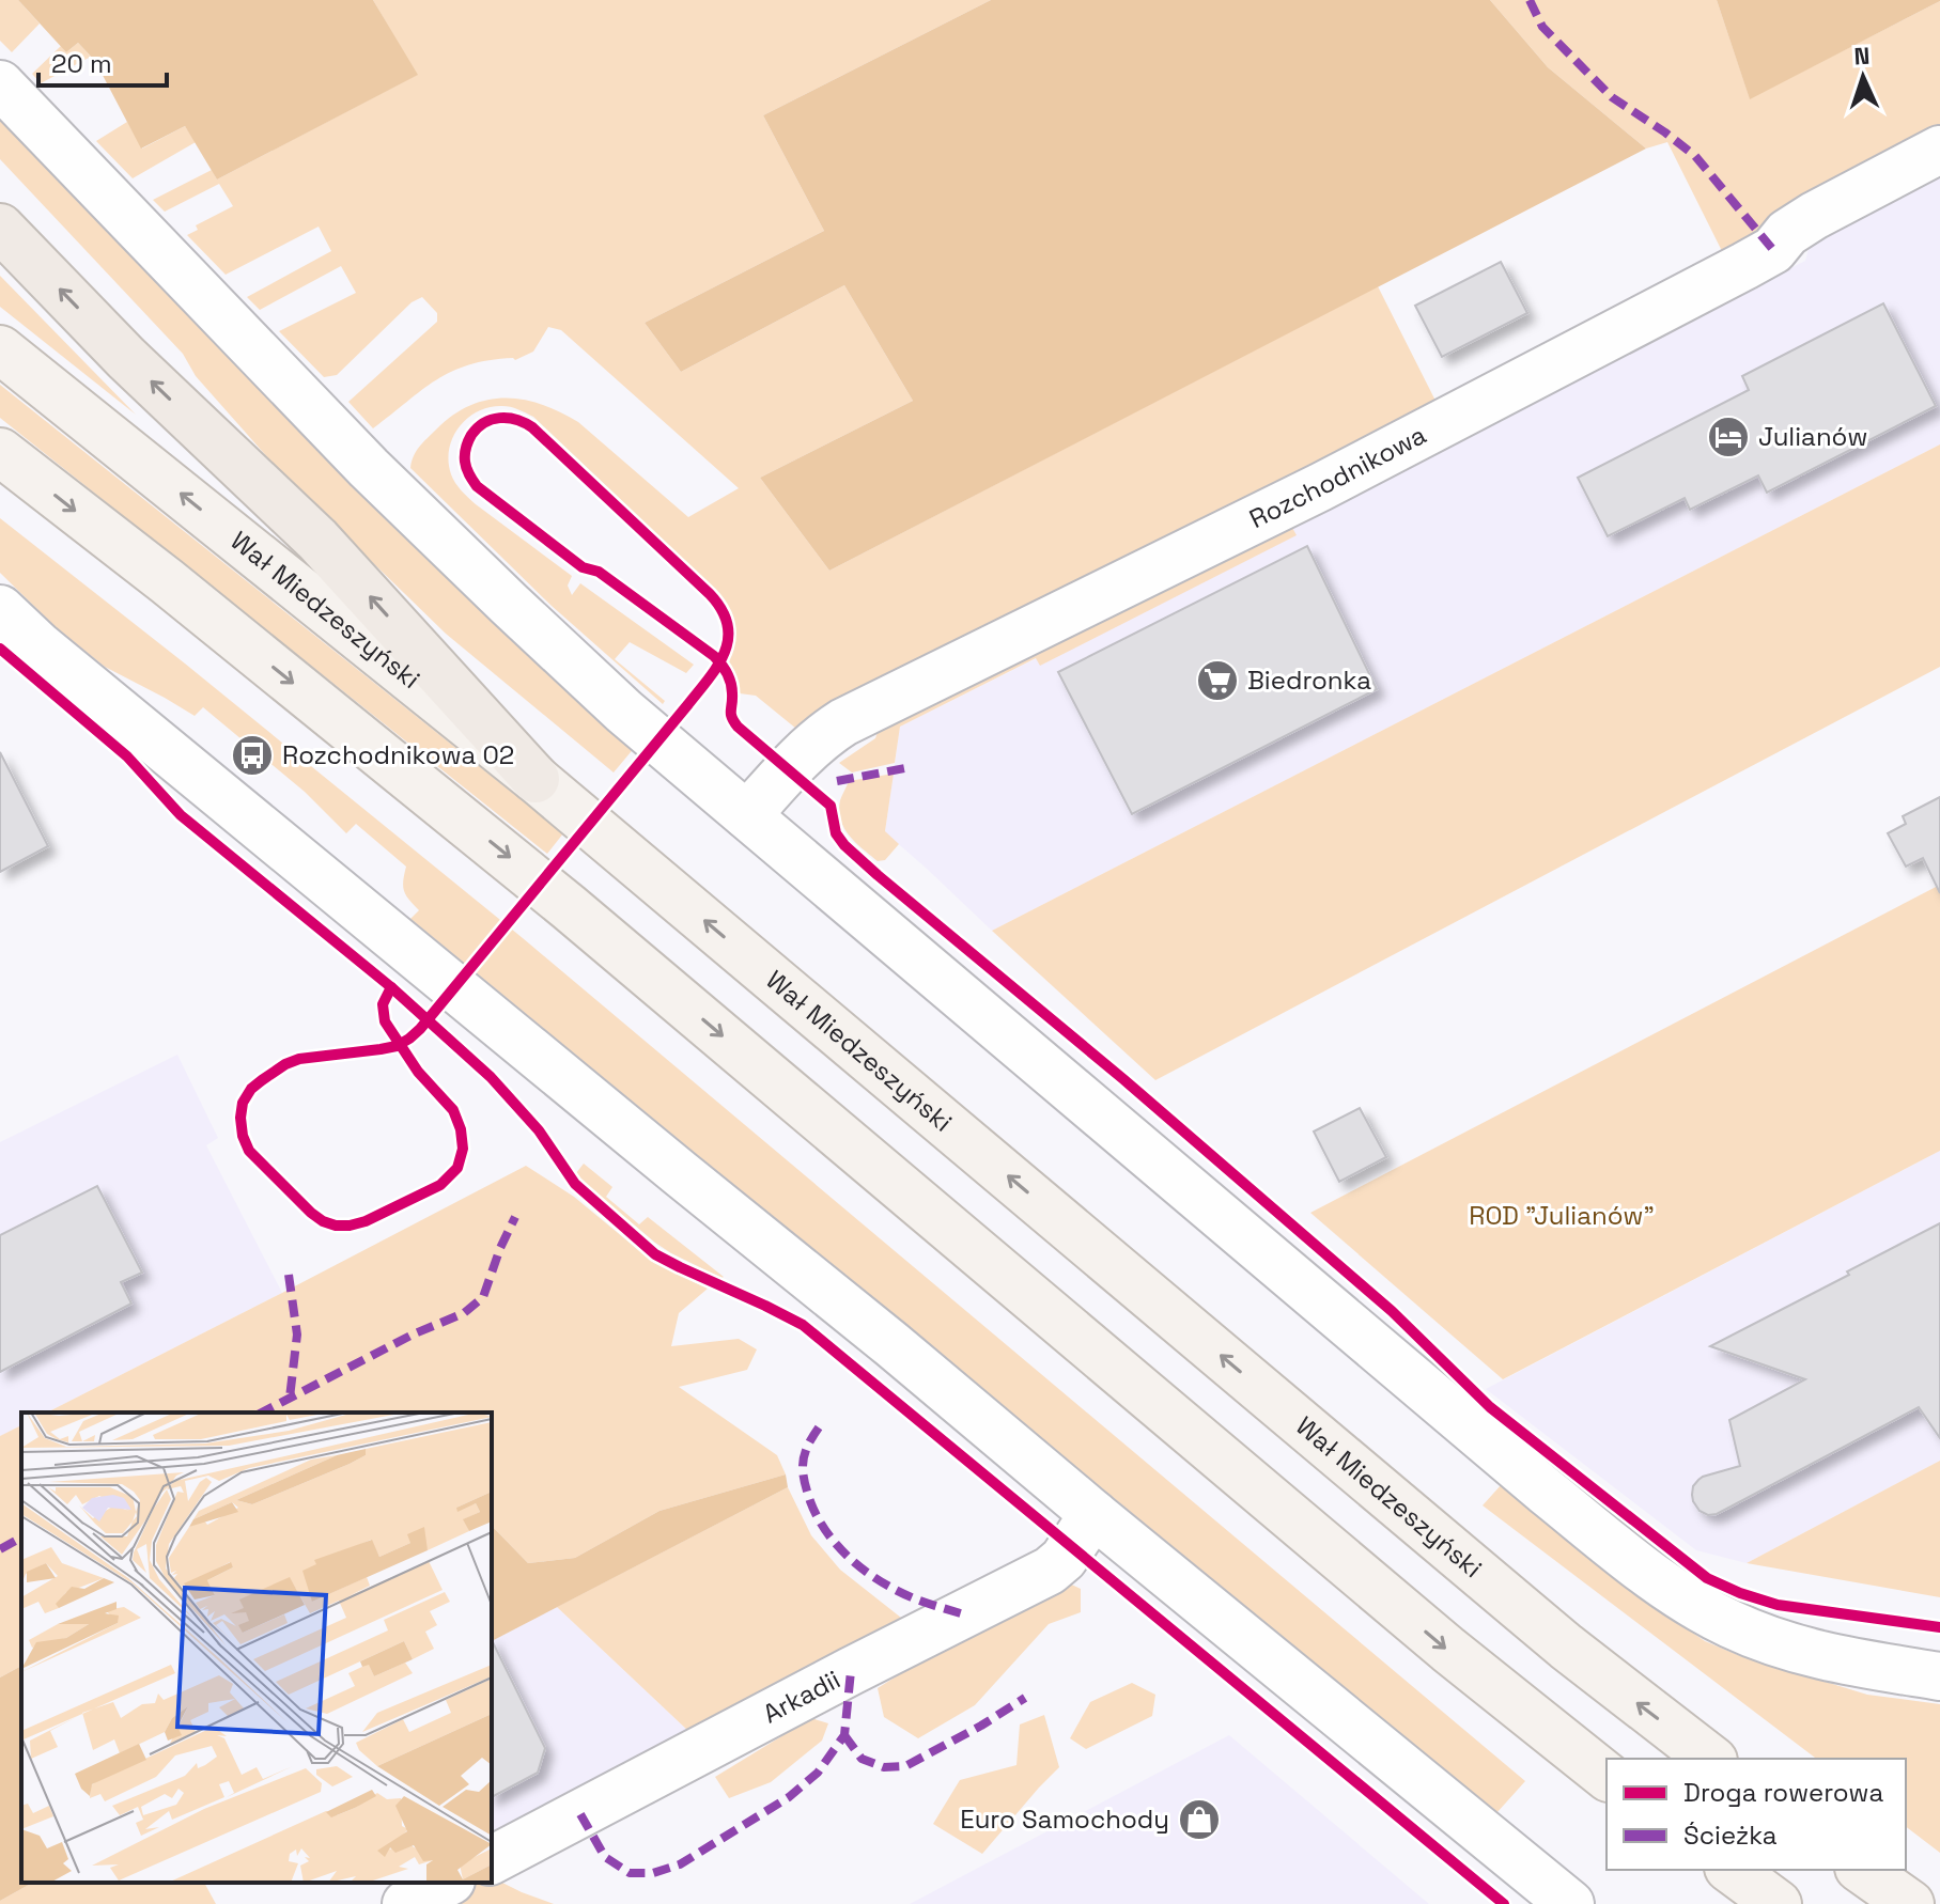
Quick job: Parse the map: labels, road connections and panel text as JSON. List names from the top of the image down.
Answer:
{
  "streets": {
    "main road": ["Wał Miedzeszyński"],
    "street": ["Rozchodnikowa", "Arkadii"]
  },
  "parks": ["ROD \"Julianów\""],
  "places": {
    "hotel": ["Julianów"],
    "supermarket": ["Biedronka"],
    "bus stop": ["Rozchodnikowa 02"],
    "shop": ["Euro Samochody"]
  },
  "legend": ["Droga rowerowa", "Ścieżka"],
  "scale_bar": "20 m",
  "north": "top"
}
